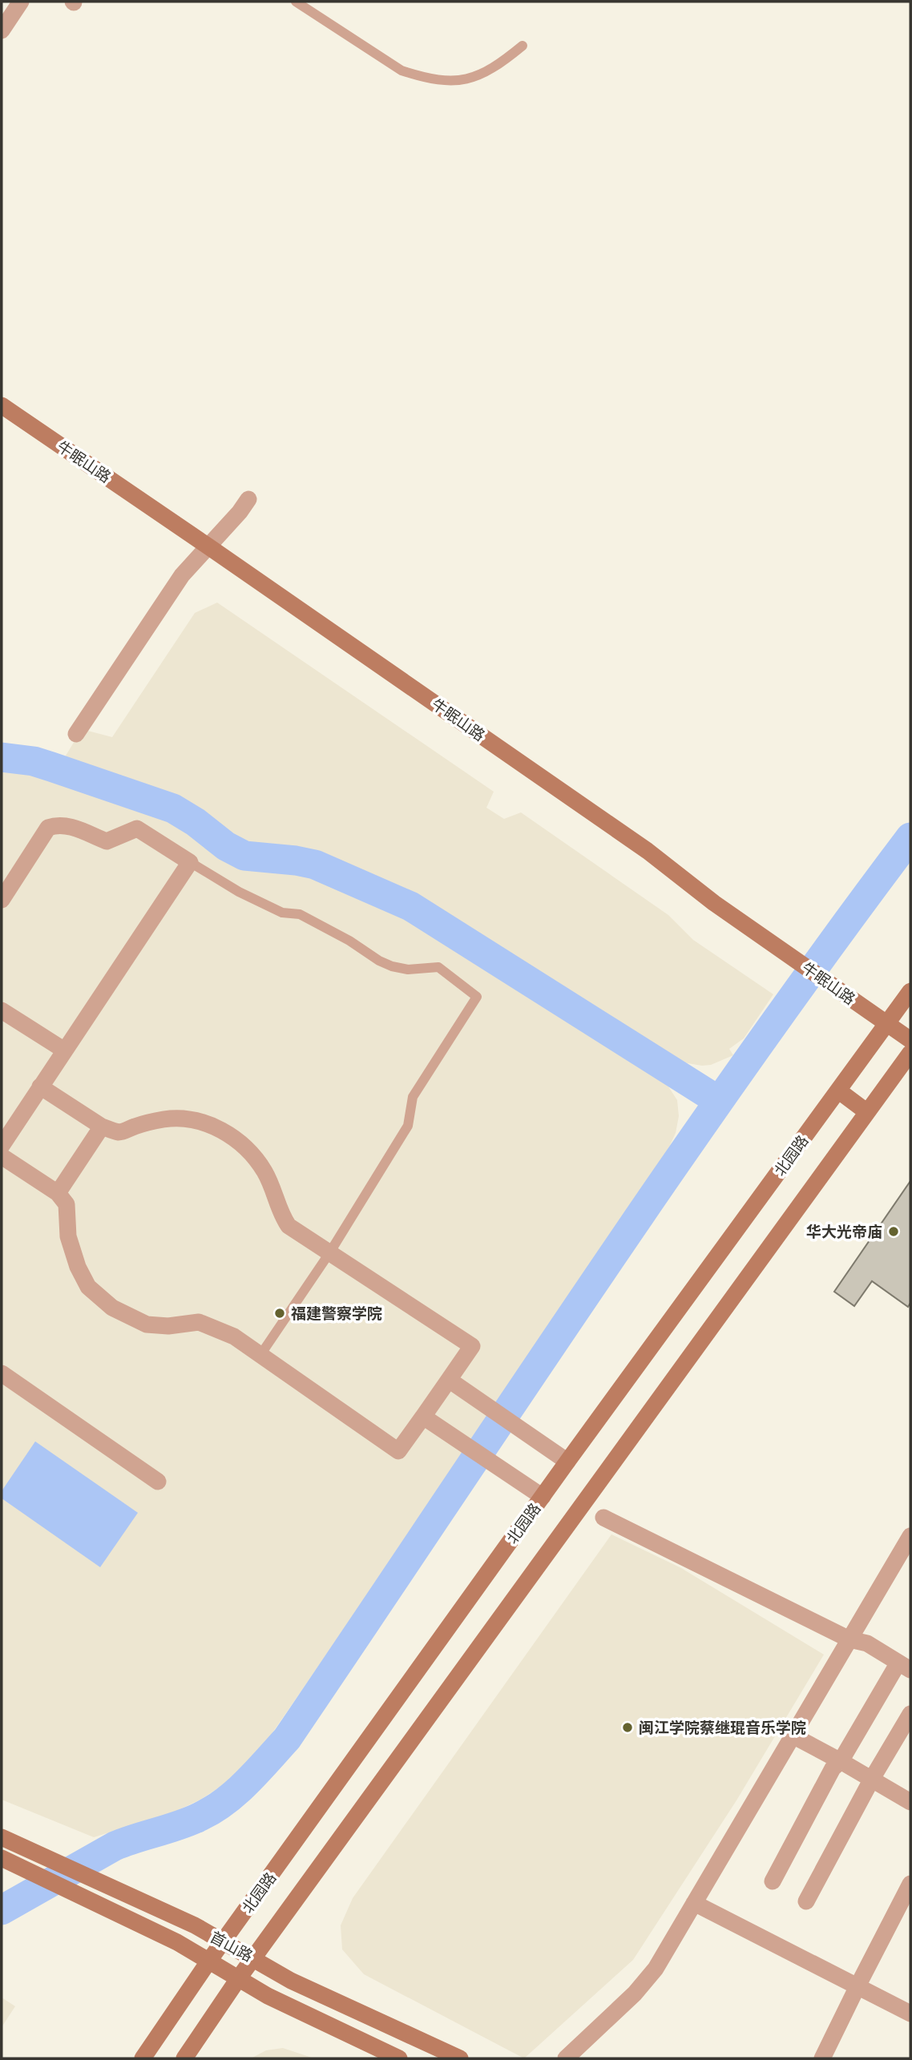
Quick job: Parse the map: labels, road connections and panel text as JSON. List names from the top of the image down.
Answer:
{
  "streets": {
    "main road": ["牛眠山路", "北园路", "首山路"]
  },
  "crossings": [
    ["牛眠山路", "北园路"],
    ["北园路", "首山路"]
  ],
  "places": ["华大光帝庙", "福建警察学院", "闽江学院蔡继琨音乐学院"]
}
